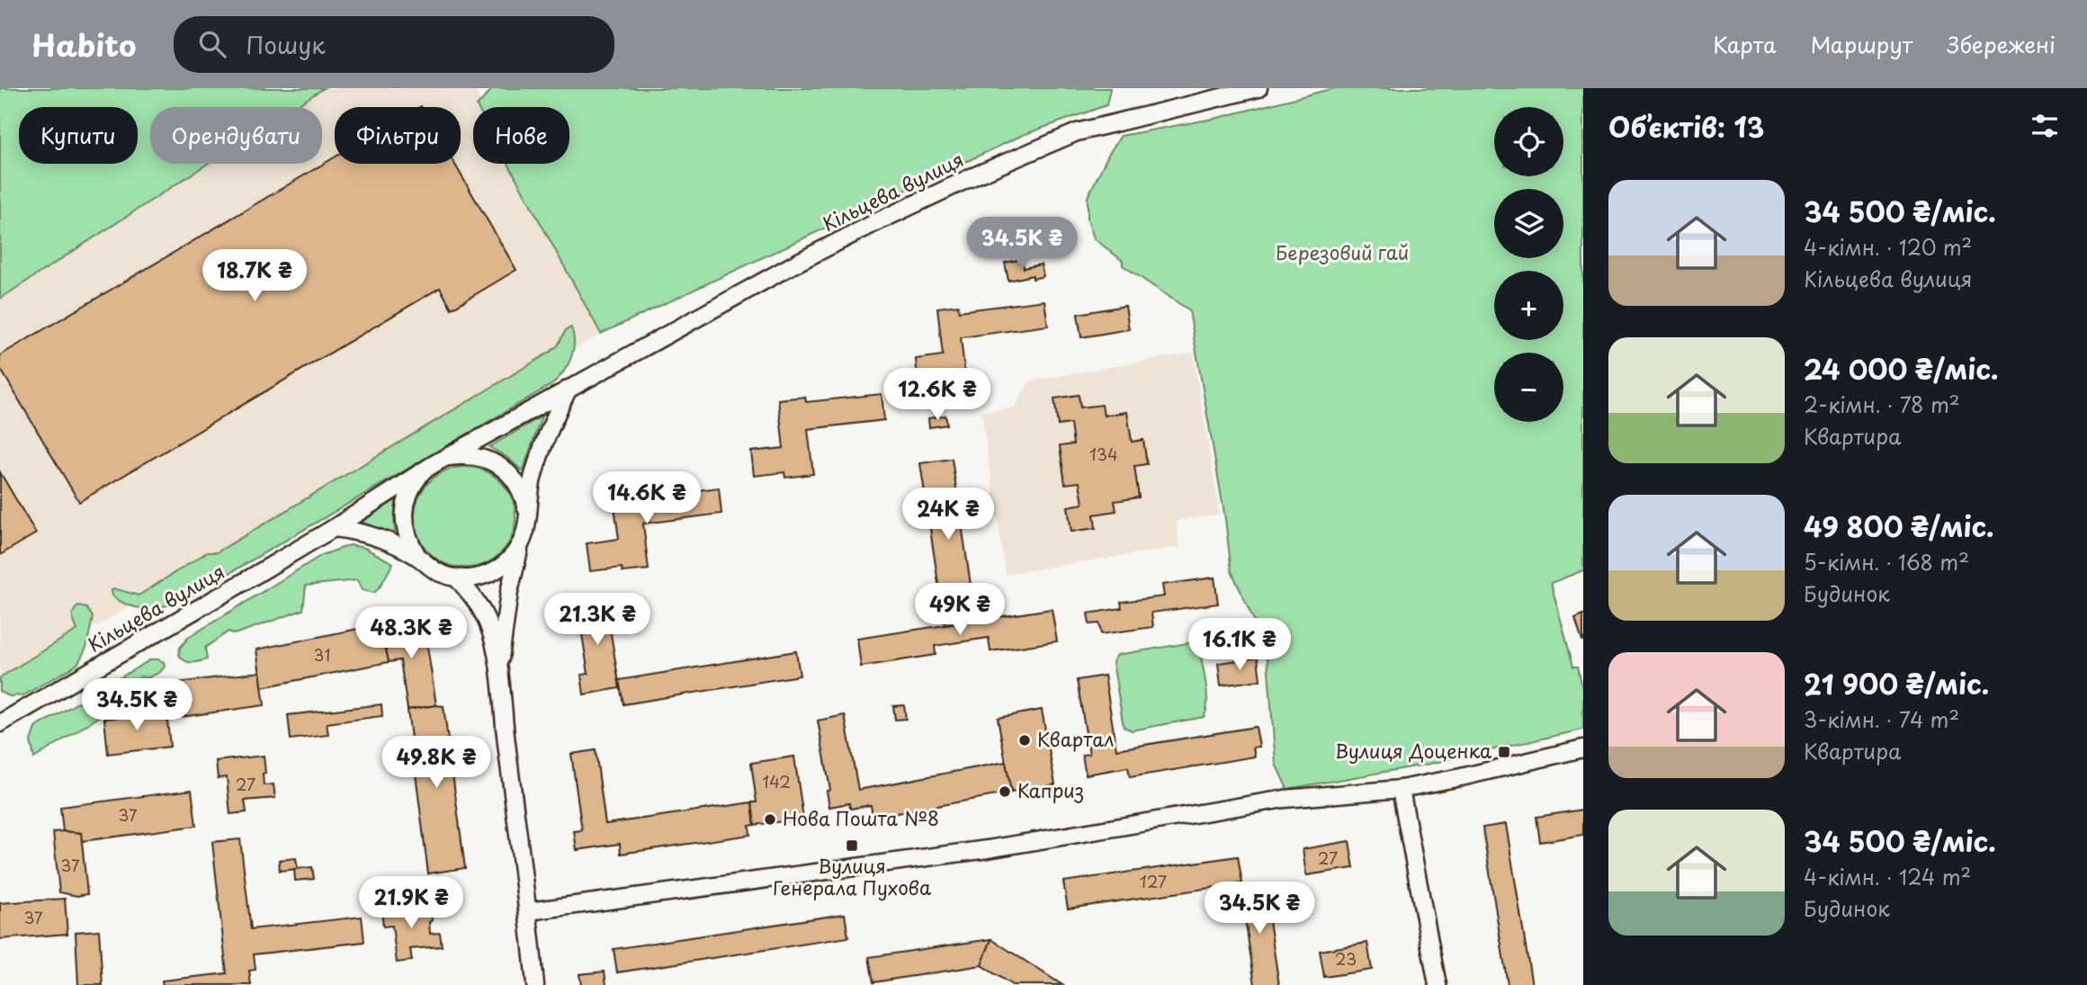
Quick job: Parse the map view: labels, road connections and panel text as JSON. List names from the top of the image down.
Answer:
{
  "streets": {
    "main road": ["Кільцева вулиця"]
  },
  "parks": ["Березовий гай"],
  "places": {
    "other": ["Квартал", "Каприз", "Нова Пошта №8"],
    "transit": ["Вулиця Доценка", "Вулиця Генерала Пухова"]
  },
  "house_numbers": [
    "134",
    "31",
    "142",
    "27",
    "37",
    "27",
    "37",
    "127",
    "37",
    "23"
  ],
  "page": {
    "header": "Habito",
    "search": "Пошук",
    "nav": ["Карта", "Маршрут", "Збережені"],
    "heading": "Об’єктів: 13",
    "map_buttons": ["+", "−"],
    "chip": [
      "Купити",
      "Орендувати",
      "Фільтри",
      "Нове"
    ],
    "list": [
      {
        "name": "34 500 ₴/міс.",
        "note": "4-кімн. · 120 m² · Кільцева вулиця"
      },
      {
        "name": "24 000 ₴/міс.",
        "note": "2-кімн. · 78 m² · Квартира"
      },
      {
        "name": "49 800 ₴/міс.",
        "note": "5-кімн. · 168 m² · Будинок"
      },
      {
        "name": "21 900 ₴/міс.",
        "note": "3-кімн. · 74 m² · Квартира"
      },
      {
        "name": "34 500 ₴/міс.",
        "note": "4-кімн. · 124 m² · Будинок"
      }
    ],
    "price": [
      "34.5K ₴",
      "18.7K ₴",
      "12.6K ₴",
      "14.6K ₴",
      "24K ₴",
      "49K ₴",
      "21.3K ₴",
      "48.3K ₴",
      "16.1K ₴",
      "34.5K ₴",
      "49.8K ₴",
      "21.9K ₴",
      "34.5K ₴"
    ]
  }
}
